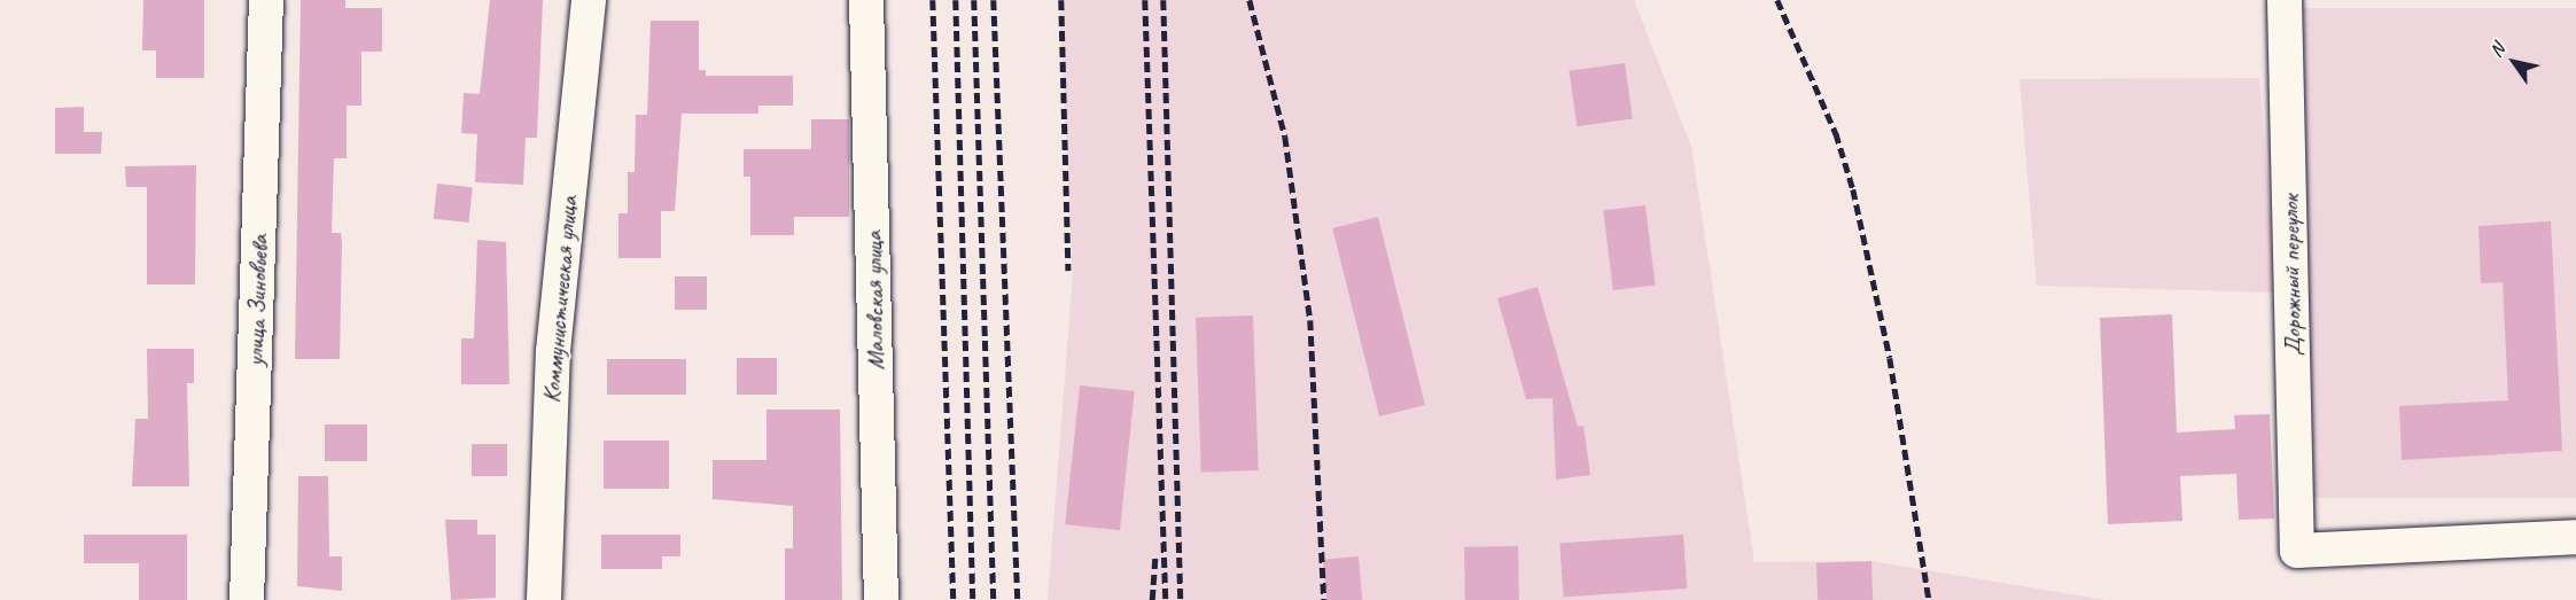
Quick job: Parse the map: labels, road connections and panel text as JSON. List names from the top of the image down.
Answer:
{
  "streets": {
    "street": [
      "Дорожный переулок",
      "Коммунистическая улица",
      "улица Зиновьева",
      "Маловская улица"
    ]
  },
  "north": "top left"
}
